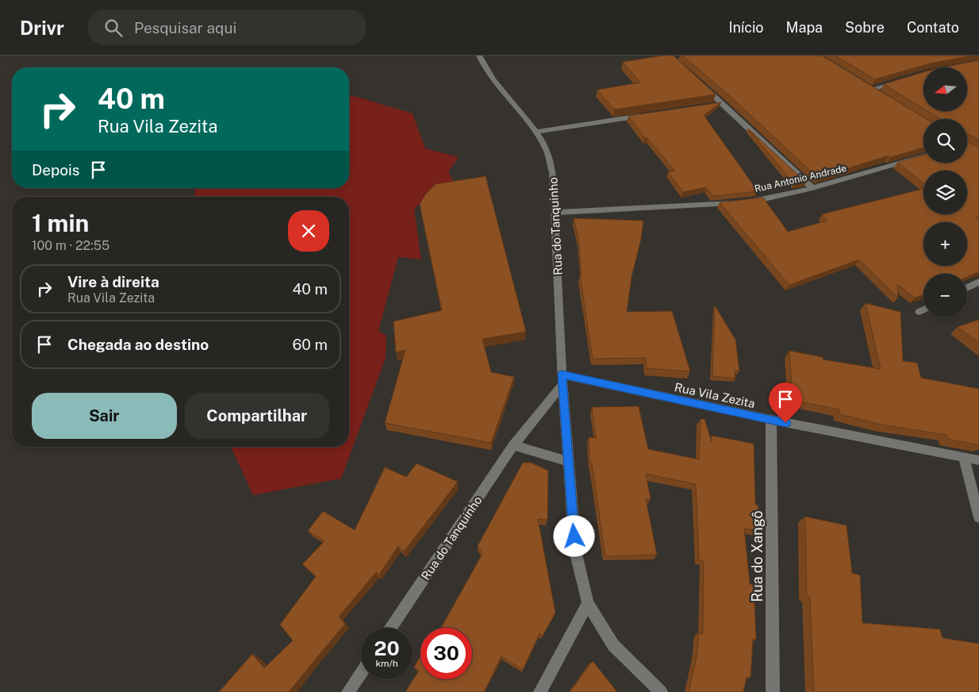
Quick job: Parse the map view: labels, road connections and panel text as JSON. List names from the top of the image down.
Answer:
{
  "streets": {
    "street": [
      "Rua Antonio Andrade",
      "Rua do Tanquinho",
      "Rua Vila Zezita",
      "Rua do Xangô"
    ]
  },
  "crossings": [
    ["Rua Antonio Andrade", "Rua do Tanquinho"],
    ["Rua do Tanquinho", "Rua Vila Zezita"],
    ["Rua Vila Zezita", "Rua do Xangô"]
  ],
  "north": "left",
  "page": {
    "header": "Drivr",
    "search": "Pesquisar aqui",
    "nav": [
      "Início",
      "Mapa",
      "Sobre",
      "Contato"
    ],
    "map_buttons": ["+", "−"],
    "turn": ["40 m", "Rua Vila Zezita"],
    "then": "Depois",
    "heading": ["1 min", "100 m · 22:55"],
    "list": [
      {
        "name": "Vire à direita",
        "note": "Rua Vila Zezita",
        "value": "40 m"
      },
      {
        "name": "Chegada ao destino",
        "value": "60 m"
      }
    ],
    "buttons": ["Sair", "Compartilhar"],
    "speed": "20 km/h",
    "limit": "30"
  }
}
